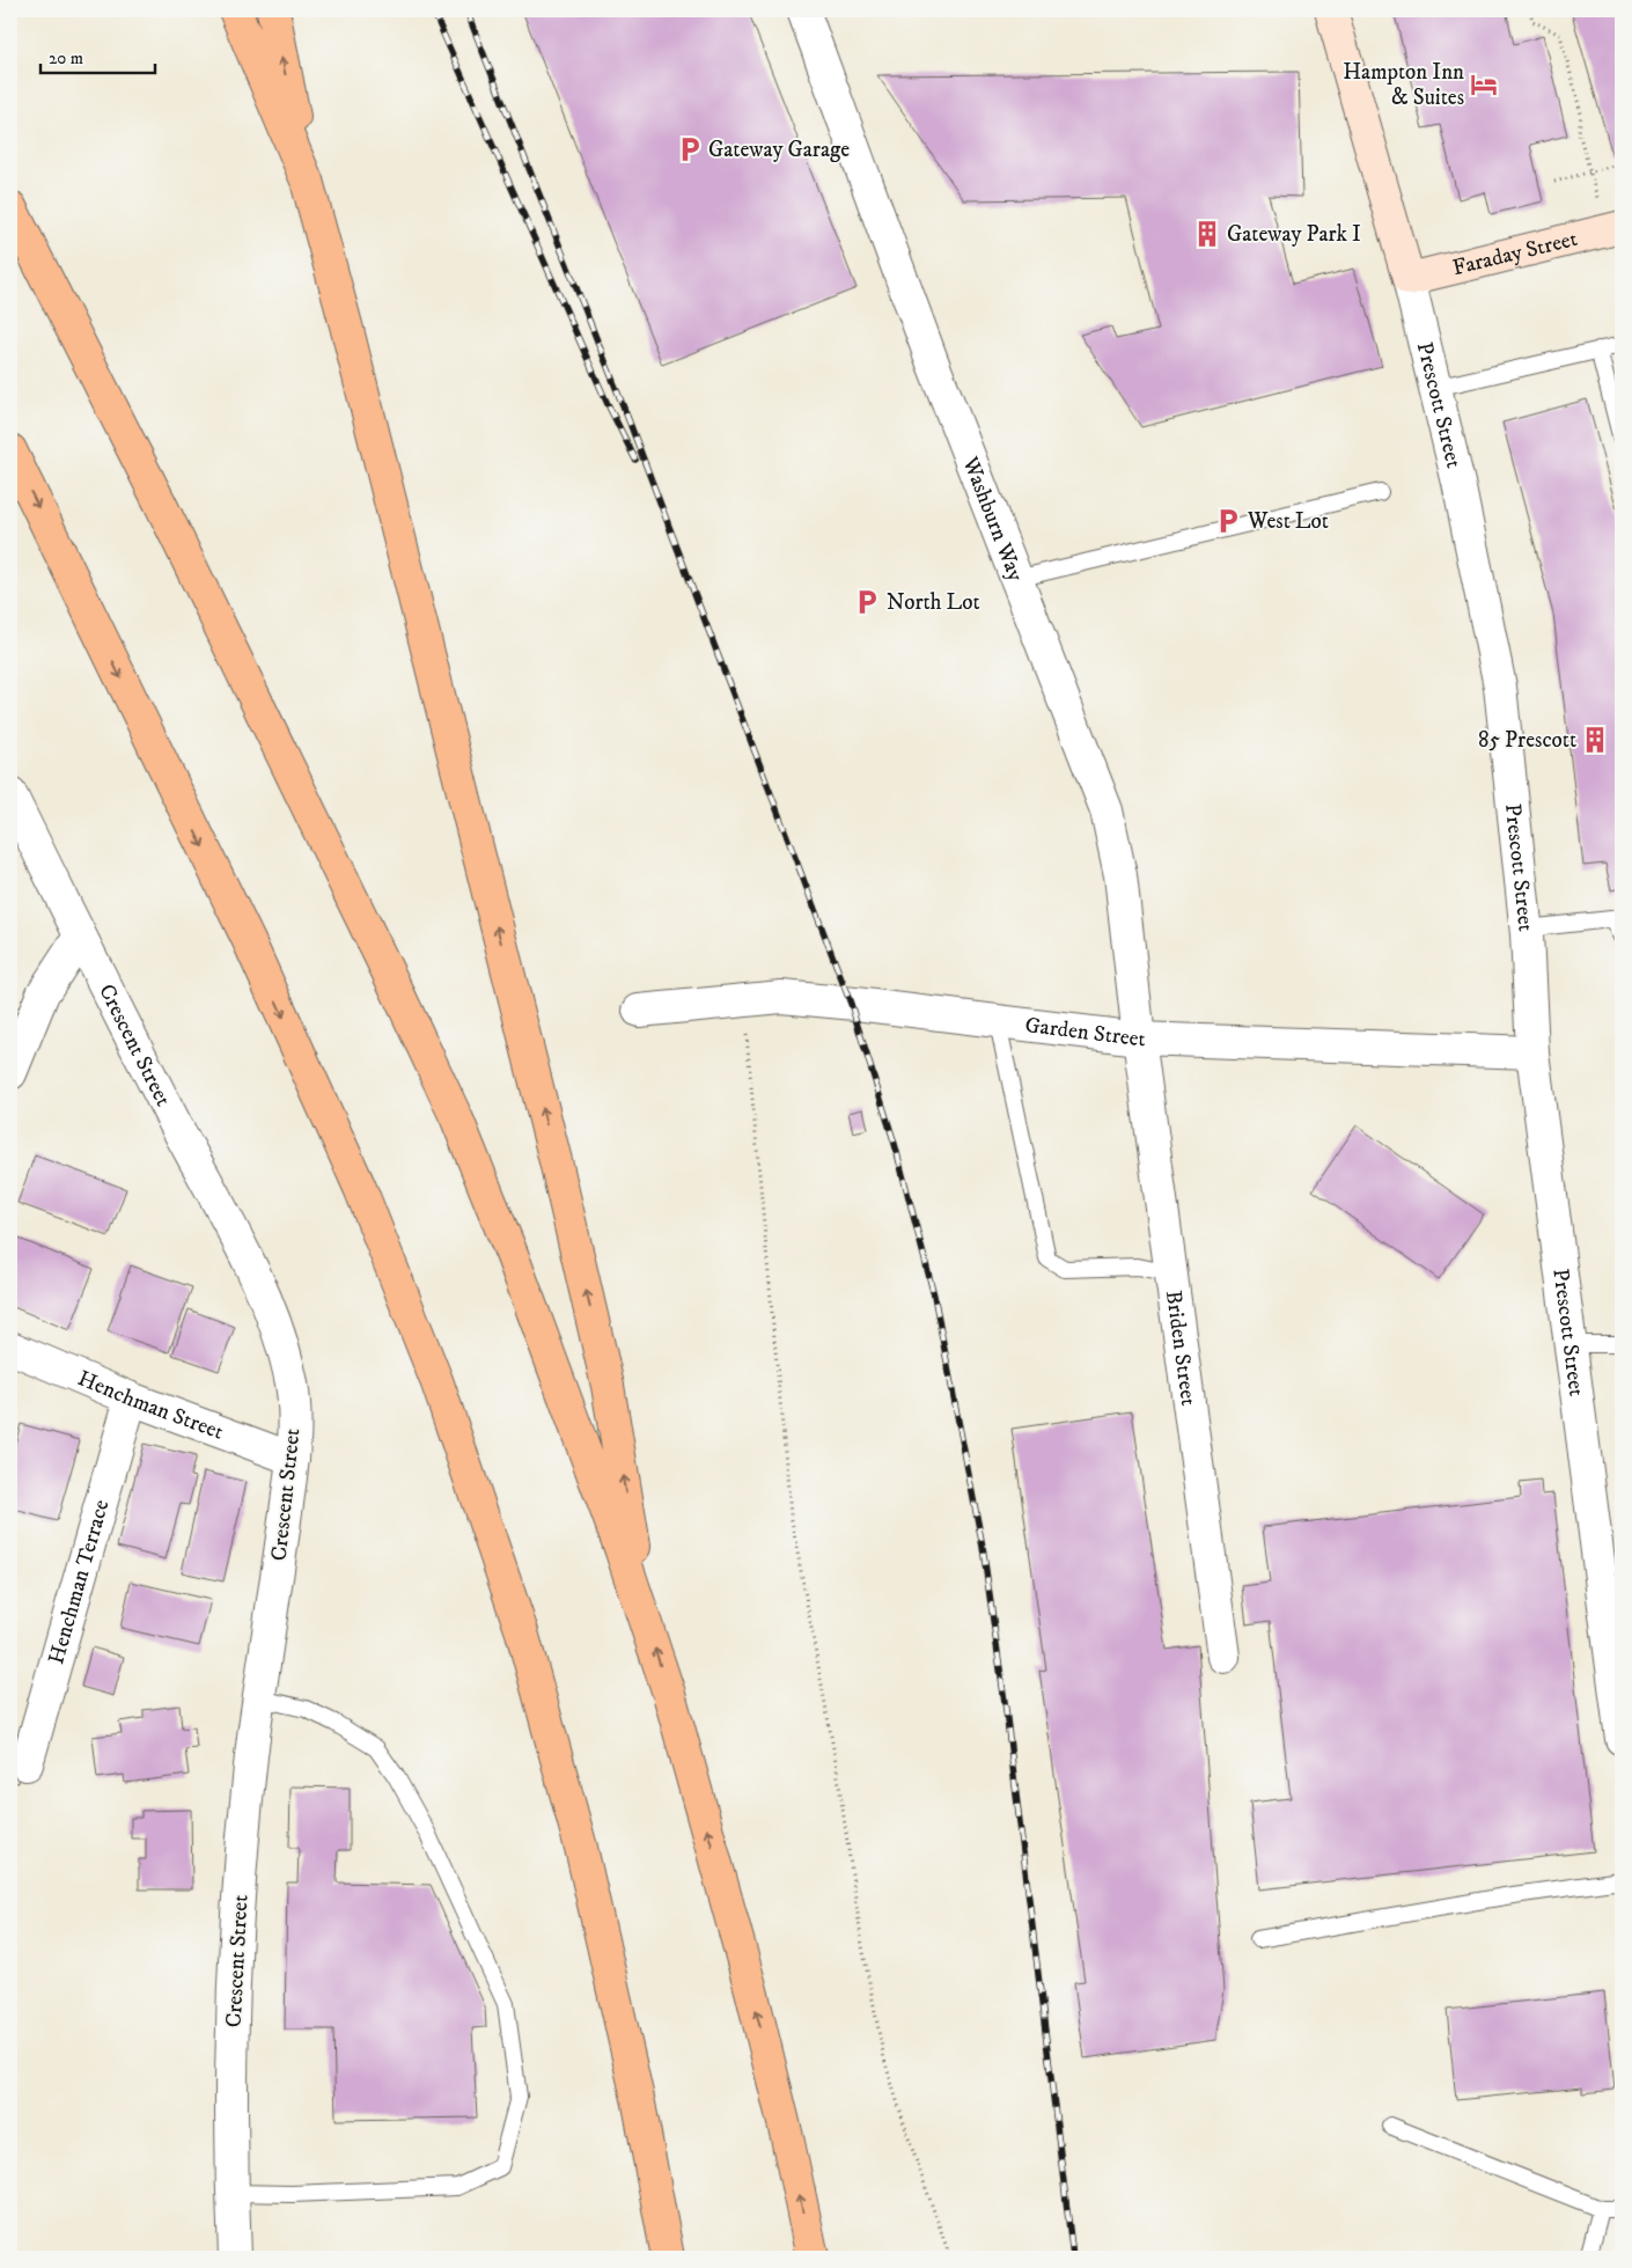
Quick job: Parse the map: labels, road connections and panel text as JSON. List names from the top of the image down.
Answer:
{
  "streets": {
    "street": [
      "Faraday Street",
      "Prescott Street",
      "Washburn Way",
      "Garden Street",
      "Crescent Street",
      "Briden Street",
      "Henchman Street",
      "Henchman Terrace"
    ]
  },
  "crossings": [
    ["Faraday Street", "Prescott Street"],
    ["Prescott Street", "Garden Street"],
    ["Washburn Way", "Garden Street"],
    ["Washburn Way", "Briden Street"],
    ["Garden Street", "Briden Street"],
    ["Crescent Street", "Henchman Street"],
    ["Henchman Street", "Henchman Terrace"]
  ],
  "places": {
    "hotel": ["Hampton Inn & Suites"],
    "parking": ["Gateway Garage", "West Lot", "North Lot"],
    "building": ["Gateway Park I", "85 Prescott"]
  },
  "scale_bar": "20 m"
}
